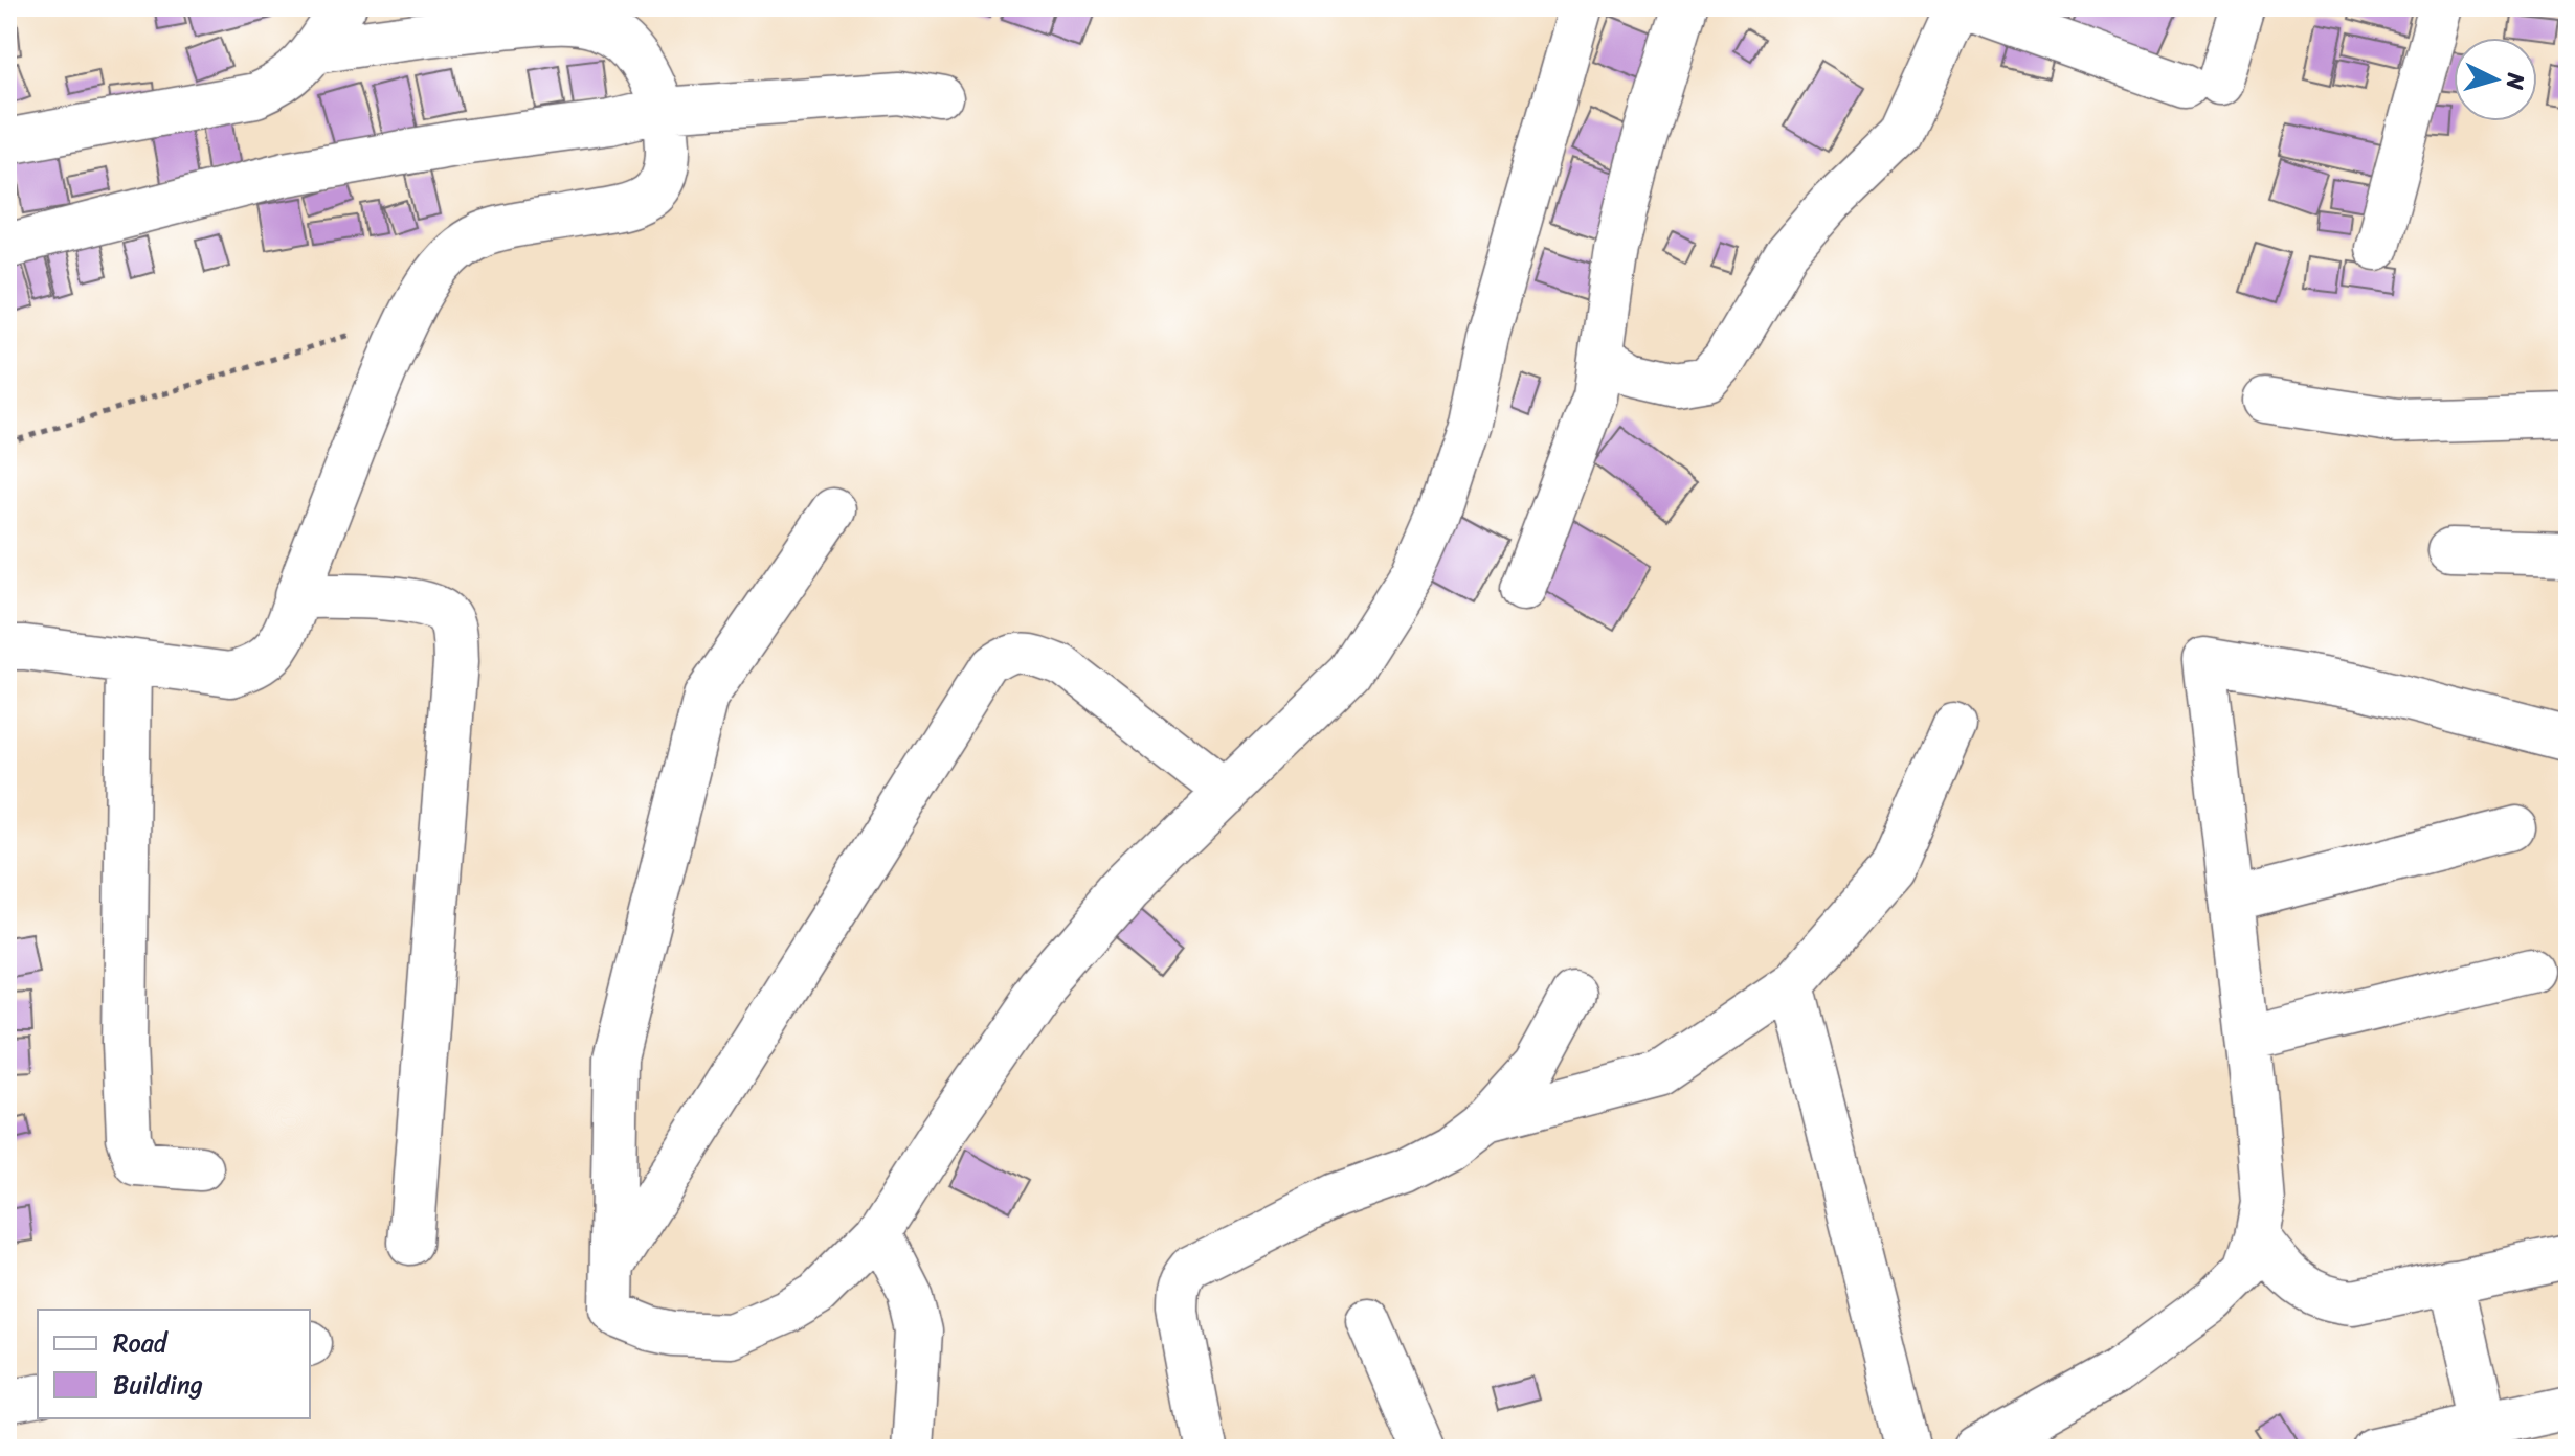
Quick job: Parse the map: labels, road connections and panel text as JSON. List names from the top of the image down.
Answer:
{
  "legend": ["Road", "Building"],
  "north": "right"
}
